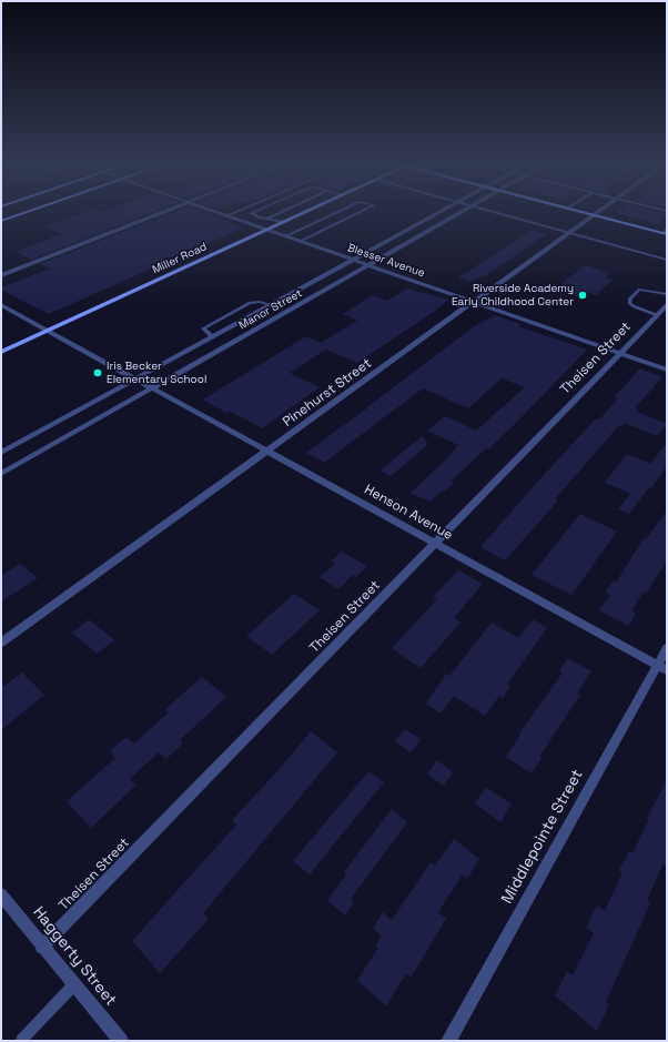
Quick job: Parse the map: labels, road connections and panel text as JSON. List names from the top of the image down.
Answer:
{
  "streets": {
    "street": [
      "Miller Road",
      "Blesser Avenue",
      "Manor Street",
      "Theisen Street",
      "Pinehurst Street",
      "Henson Avenue",
      "Middlepointe Street",
      "Haggerty Street"
    ]
  },
  "crossings": [
    ["Miller Road", "Blesser Avenue"],
    ["Miller Road", "Henson Avenue"],
    ["Blesser Avenue", "Manor Street"],
    ["Blesser Avenue", "Theisen Street"],
    ["Blesser Avenue", "Pinehurst Street"],
    ["Manor Street", "Henson Avenue"],
    ["Theisen Street", "Henson Avenue"],
    ["Theisen Street", "Haggerty Street"],
    ["Pinehurst Street", "Henson Avenue"],
    ["Henson Avenue", "Middlepointe Street"]
  ],
  "places": ["Riverside Academy Early Childhood Center", "Iris Becker Elementary School"]
}
